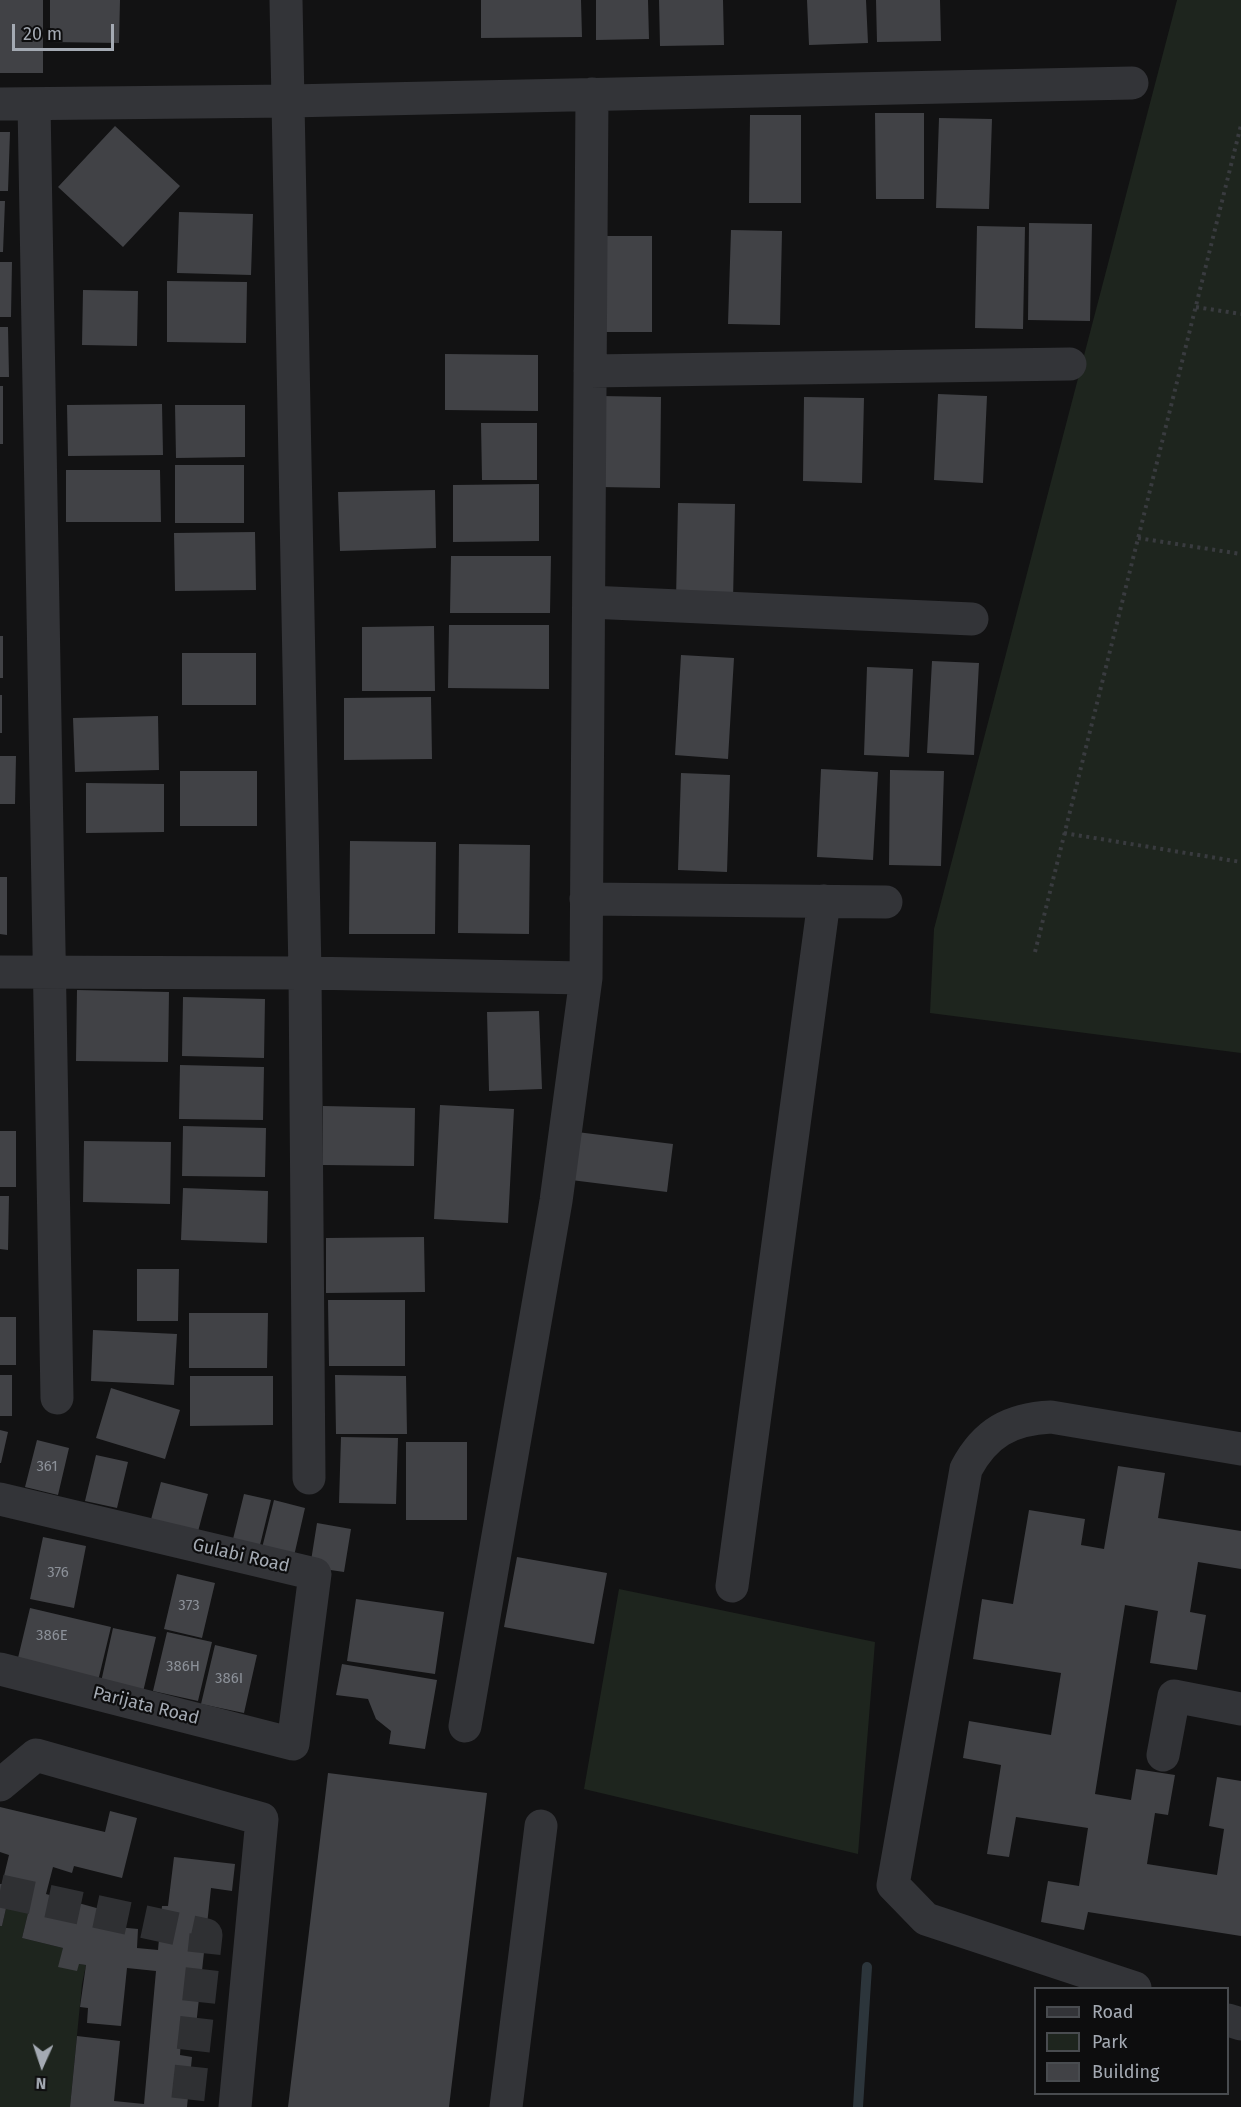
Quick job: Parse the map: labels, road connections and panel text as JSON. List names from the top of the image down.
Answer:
{
  "streets": {
    "street": ["Gulabi Road", "Parijata Road"]
  },
  "crossings": [
    ["Gulabi Road", "Parijata Road"]
  ],
  "house_numbers": [
    "361",
    "376",
    "373",
    "386E",
    "386H",
    "386I"
  ],
  "legend": ["Road", "Park", "Building"],
  "scale_bar": "20 m",
  "north": "bottom"
}
